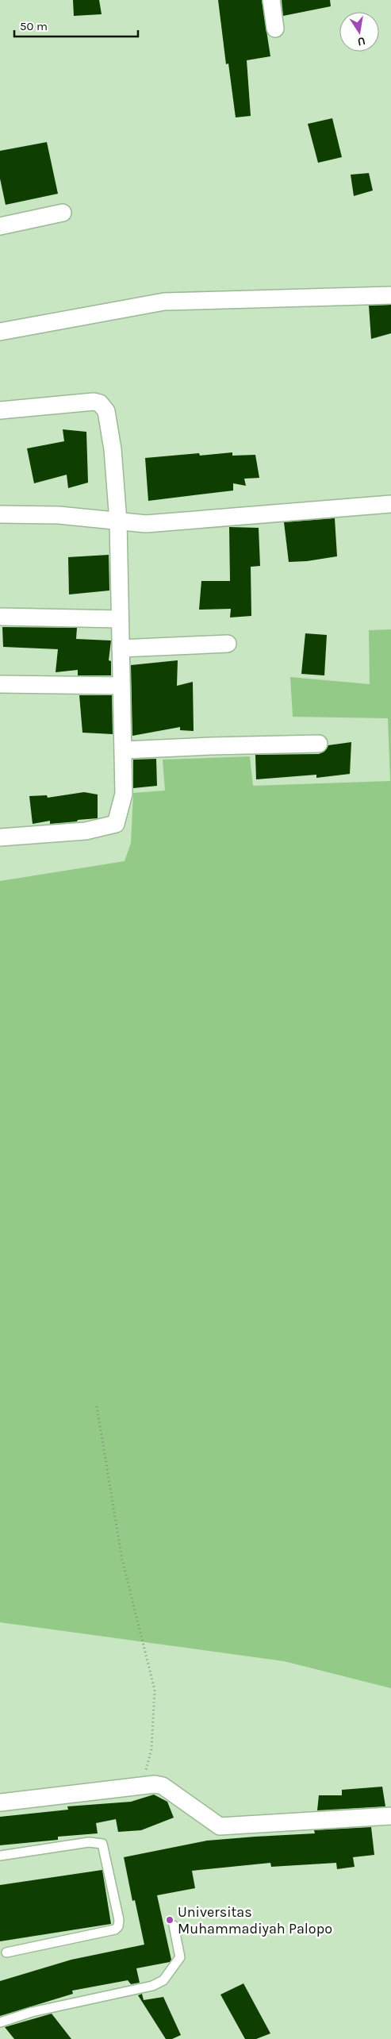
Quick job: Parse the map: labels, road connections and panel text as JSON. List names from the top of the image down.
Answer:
{
  "places": ["Universitas Muhammadiyah Palopo"],
  "scale_bar": "50 m",
  "north": "bottom"
}
